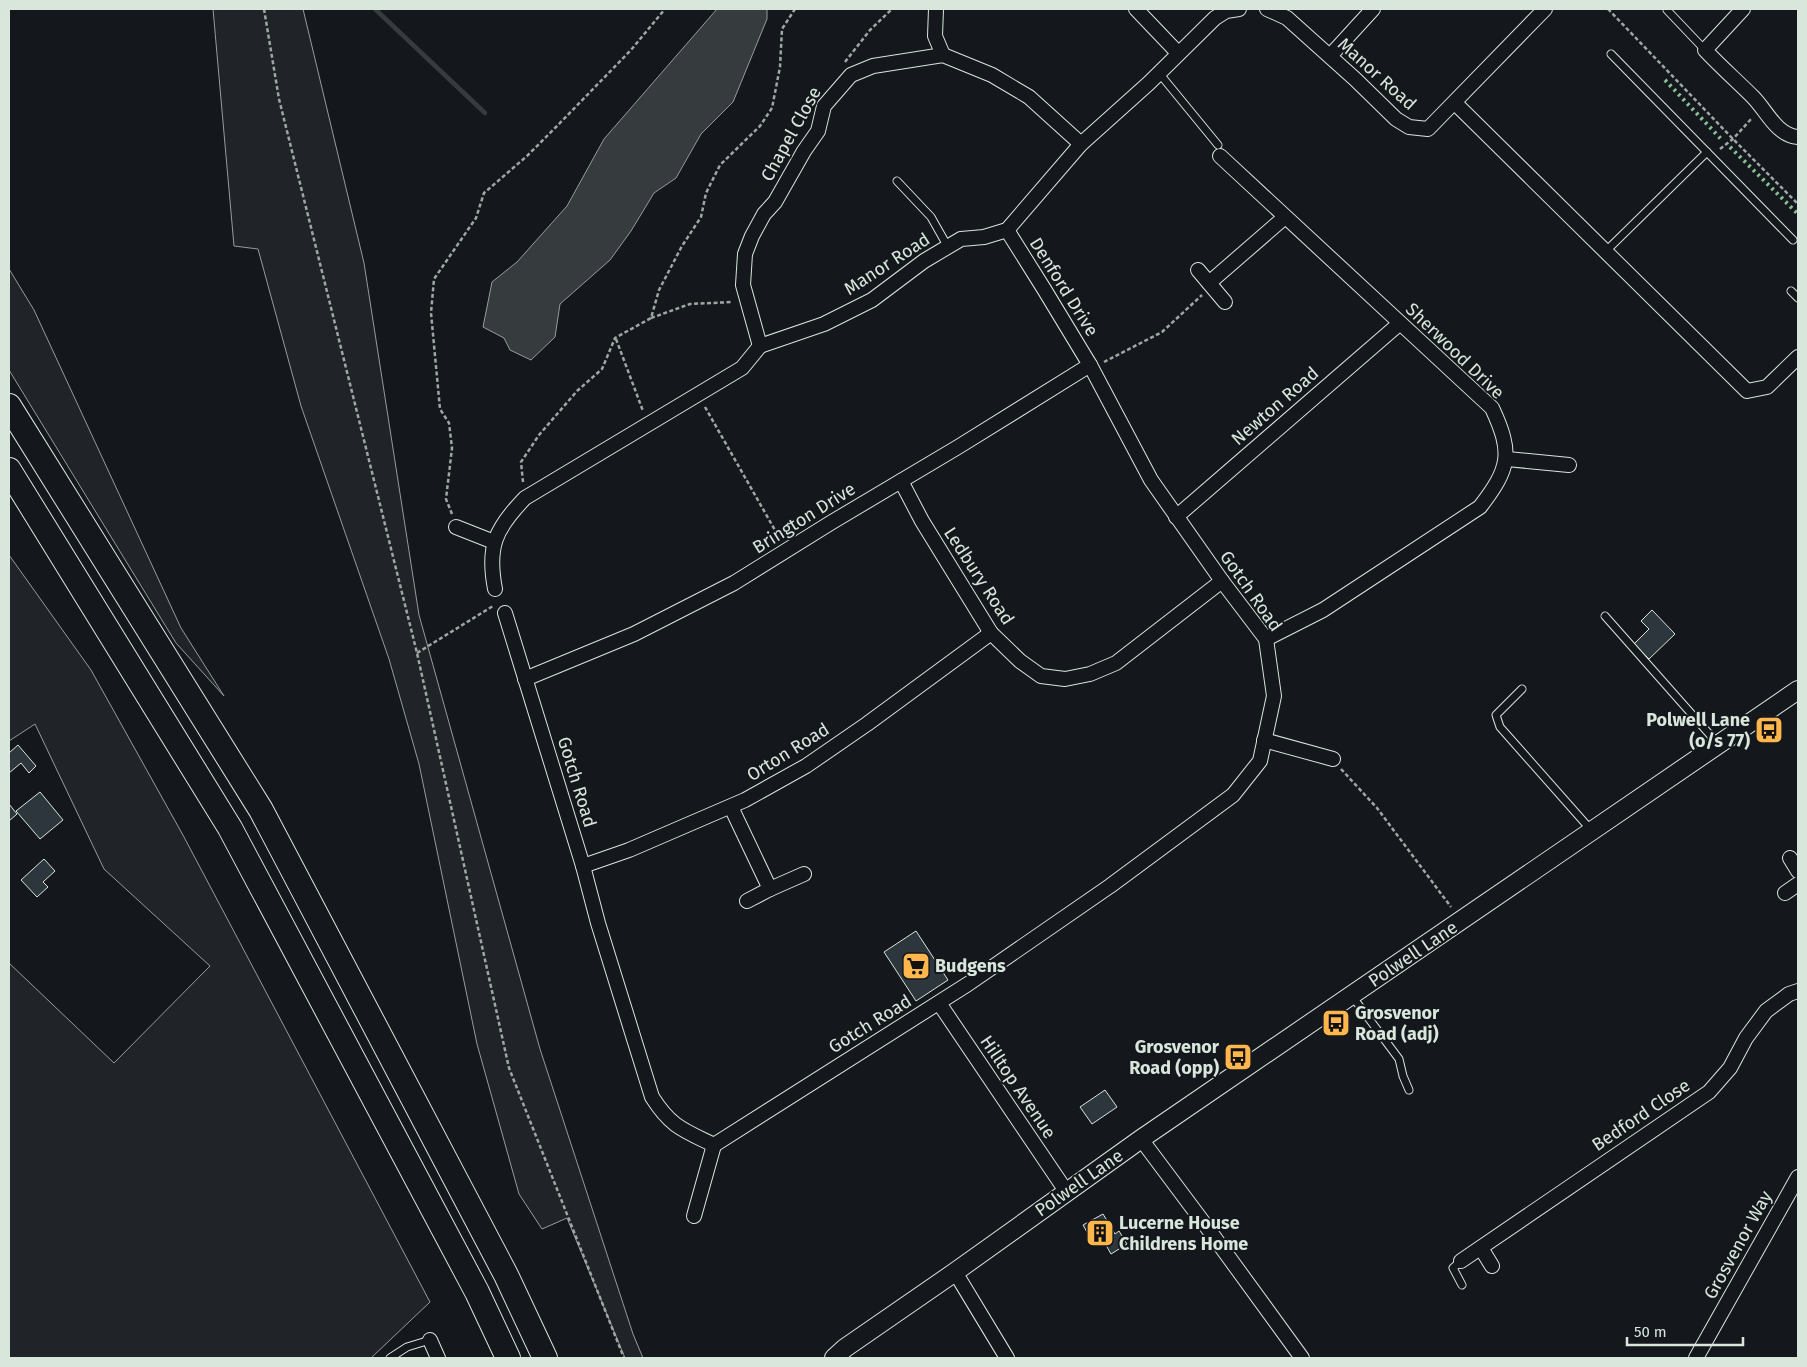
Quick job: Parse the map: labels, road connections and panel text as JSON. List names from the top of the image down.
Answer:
{
  "streets": {
    "street": [
      "Manor Road",
      "Chapel Close",
      "Denford Drive",
      "Sherwood Drive",
      "Newton Road",
      "Brington Drive",
      "Ledbury Road",
      "Gotch Road",
      "Orton Road",
      "Polwell Lane",
      "Hilltop Avenue",
      "Bedford Close",
      "Grosvenor Way"
    ]
  },
  "crossings": [
    ["Manor Road", "Chapel Close"],
    ["Manor Road", "Denford Drive"],
    ["Denford Drive", "Brington Drive"],
    ["Denford Drive", "Gotch Road"],
    ["Sherwood Drive", "Newton Road"],
    ["Newton Road", "Gotch Road"],
    ["Brington Drive", "Ledbury Road"],
    ["Brington Drive", "Gotch Road"],
    ["Ledbury Road", "Gotch Road"],
    ["Ledbury Road", "Orton Road"],
    ["Gotch Road", "Orton Road"],
    ["Gotch Road", "Hilltop Avenue"],
    ["Polwell Lane", "Hilltop Avenue"]
  ],
  "places": {
    "bus stop": ["Polwell Lane (o/s 77)", "Grosvenor Road (adj)", "Grosvenor Road (opp)"],
    "supermarket": ["Budgens"],
    "building": ["Lucerne House Childrens Home"]
  },
  "scale_bar": "50 m"
}
